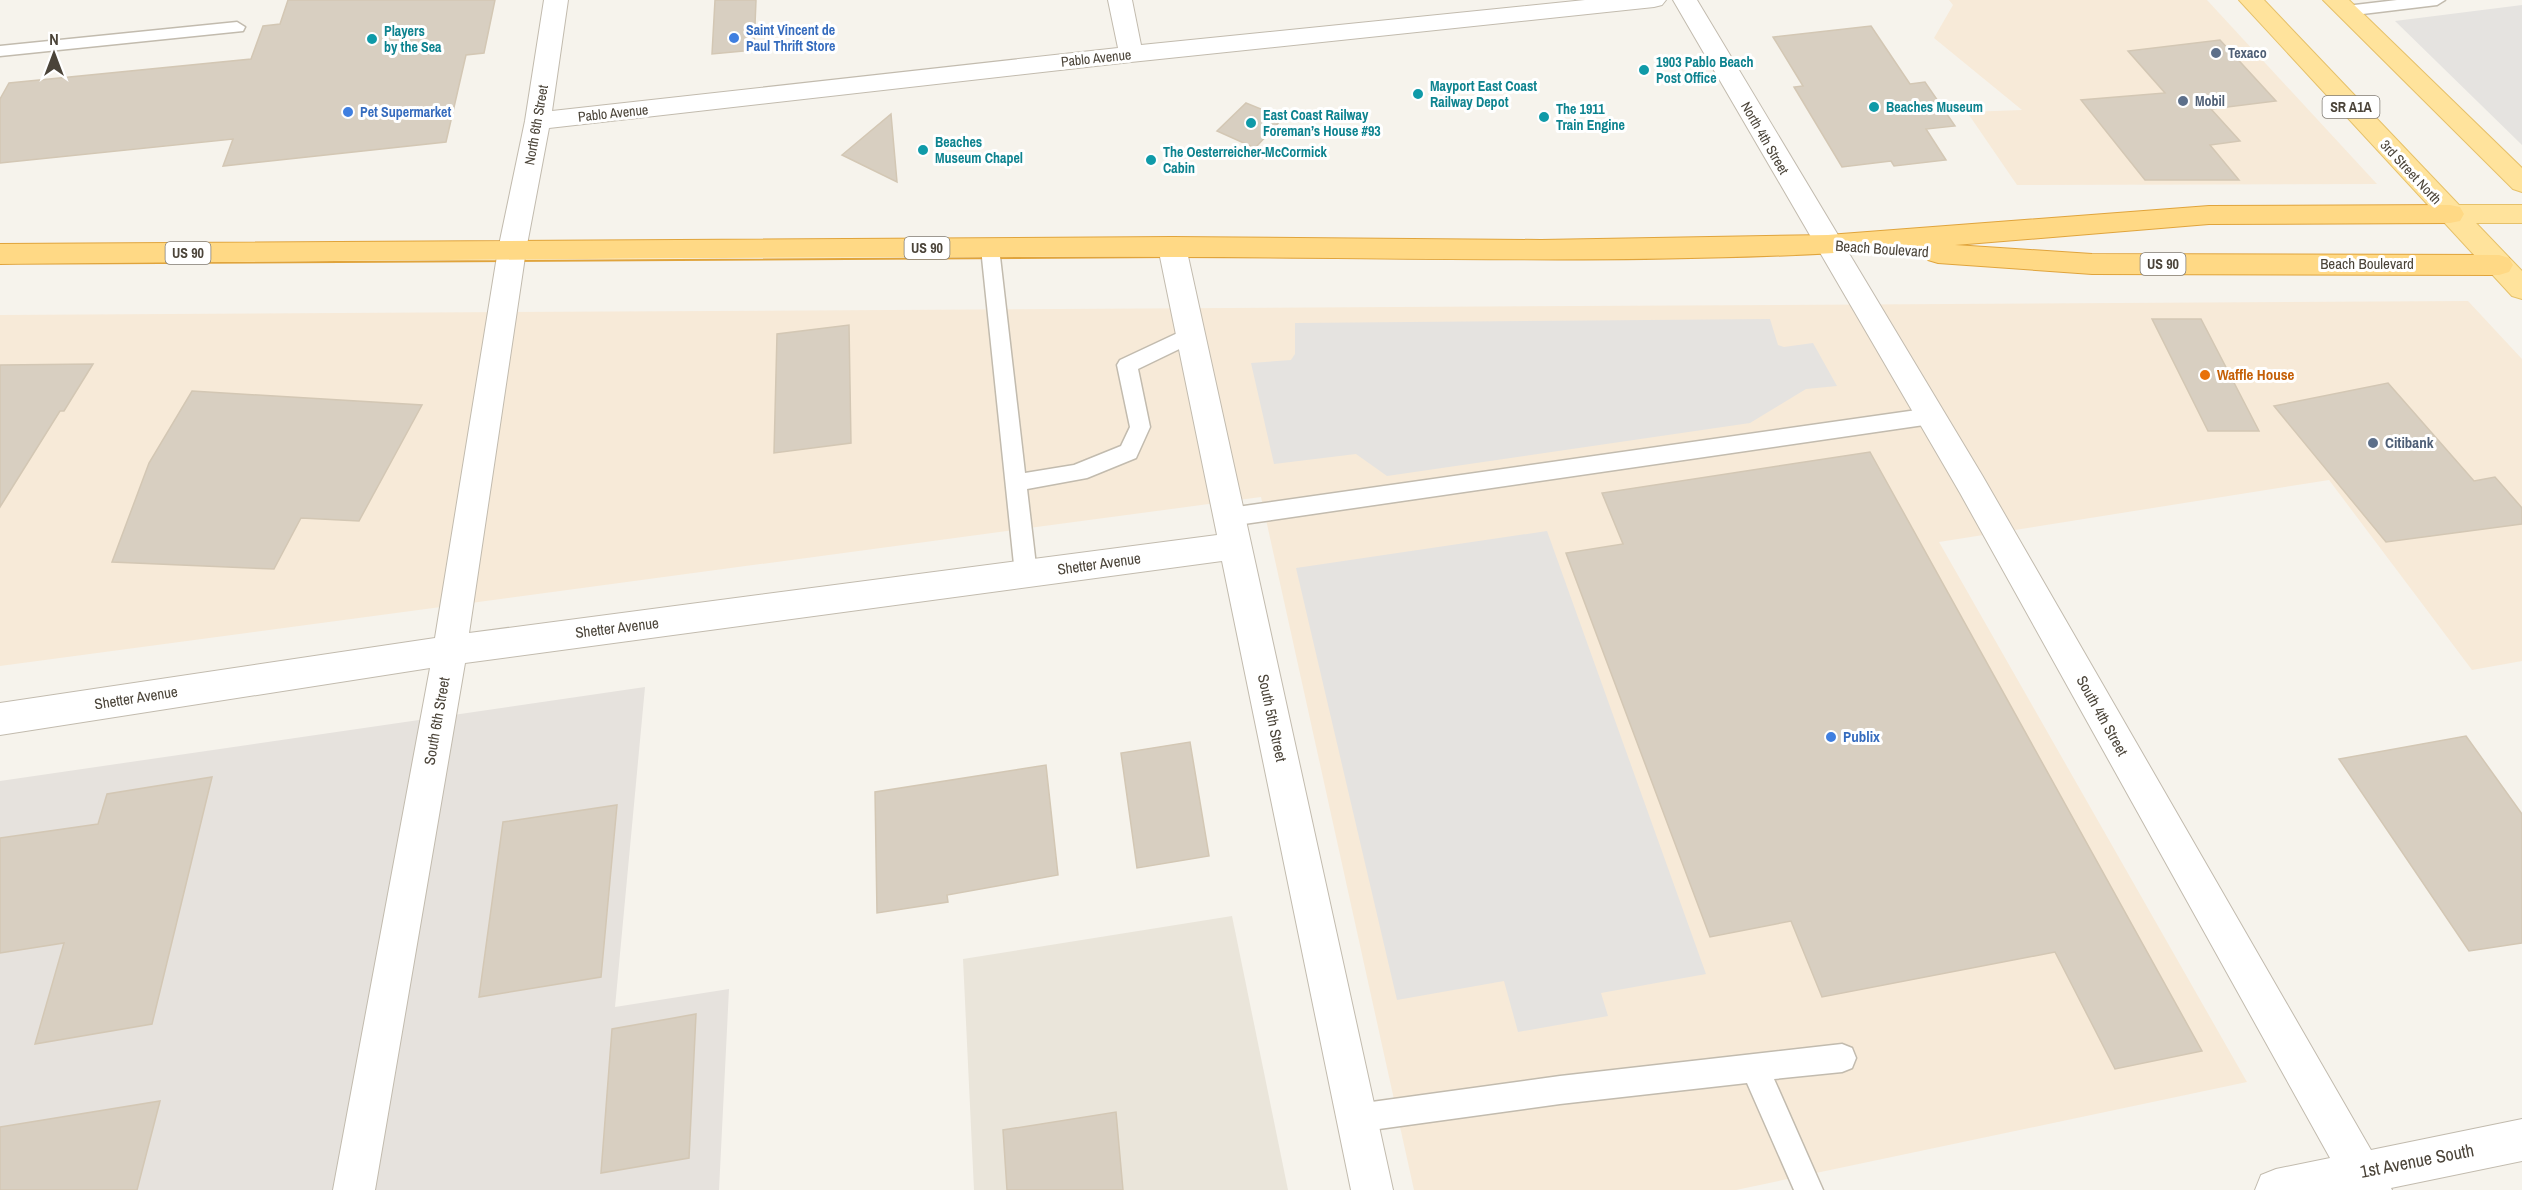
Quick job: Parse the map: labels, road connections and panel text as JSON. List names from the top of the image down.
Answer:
{
  "streets": {
    "highway": ["US 90", "Beach Boulevard"],
    "main road": ["SR A1A", "3rd Street North"],
    "street": [
      "Pablo Avenue",
      "North 6th Street",
      "North 4th Street",
      "Shetter Avenue",
      "South 4th Street",
      "South 5th Street",
      "South 6th Street",
      "1st Avenue South"
    ]
  },
  "crossings": [
    ["Pablo Avenue", "North 6th Street"],
    ["SR A1A", "3rd Street North"],
    ["SR A1A", "Beach Boulevard"],
    ["North 6th Street", "US 90"],
    ["North 6th Street", "South 6th Street"],
    ["North 4th Street", "US 90"],
    ["North 4th Street", "Beach Boulevard"],
    ["North 4th Street", "South 4th Street"],
    ["3rd Street North", "Beach Boulevard"],
    ["US 90", "Beach Boulevard"],
    ["US 90", "South 4th Street"],
    ["US 90", "South 5th Street"],
    ["US 90", "South 6th Street"],
    ["Beach Boulevard", "South 4th Street"],
    ["Shetter Avenue", "South 5th Street"],
    ["Shetter Avenue", "South 6th Street"],
    ["South 4th Street", "1st Avenue South"]
  ],
  "places": [
    "Saint Vincent de Paul Thrift Store",
    "Players by the Sea",
    "Texaco",
    "1903 Pablo Beach Post Office",
    "Mayport East Coast Railway Depot",
    "Mobil",
    "Beaches Museum",
    "Pet Supermarket",
    "The 1911 Train Engine",
    "East Coast Railway Foreman’s House #93",
    "Beaches Museum Chapel",
    "The Oesterreicher-McCormick Cabin",
    "Waffle House",
    "Citibank",
    "Publix"
  ],
  "north": "top"
}
